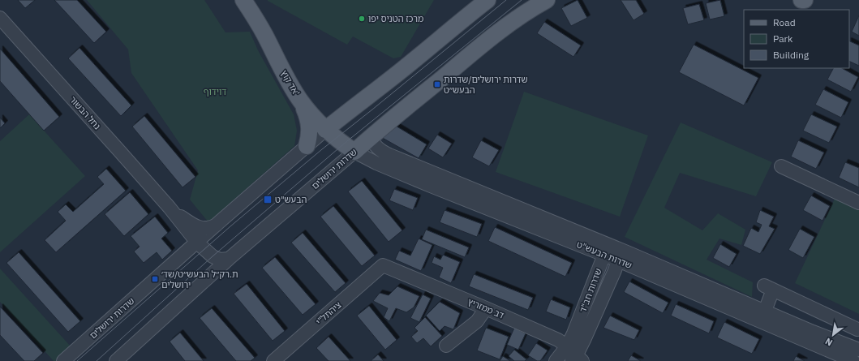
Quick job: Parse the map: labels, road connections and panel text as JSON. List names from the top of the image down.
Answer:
{
  "streets": {
    "main road": ["אד קוץ'", "שדרות ירושלים"],
    "street": [
      "נחל הבשור",
      "שדרות הבעש\"ט",
      "שדרות חב\"ד",
      "דב ממזריץ",
      "ציהתל\"י"
    ]
  },
  "crossings": [
    ["אד קוץ'", "שדרות ירושלים"],
    ["אד קוץ'", "שדרות הבעש\"ט"],
    ["נחל הבשור", "שדרות ירושלים"],
    ["שדרות ירושלים", "שדרות הבעש\"ט"],
    ["שדרות הבעש\"ט", "שדרות חב\"ד"],
    ["שדרות חב\"ד", "דב ממזריץ"],
    ["דב ממזריץ", "ציהתל\"י"]
  ],
  "parks": ["דוידוף"],
  "places": {
    "other": ["מרכז הטניס יפו"],
    "transit": ["שדרות ירושלים/שדרות הבעש״ט", "הבעש\"ט", "ת.רק״ל הבעש״ט/שד׳ ירושלים"]
  },
  "legend": ["Road", "Park", "Building"],
  "north": "bottom left"
}
